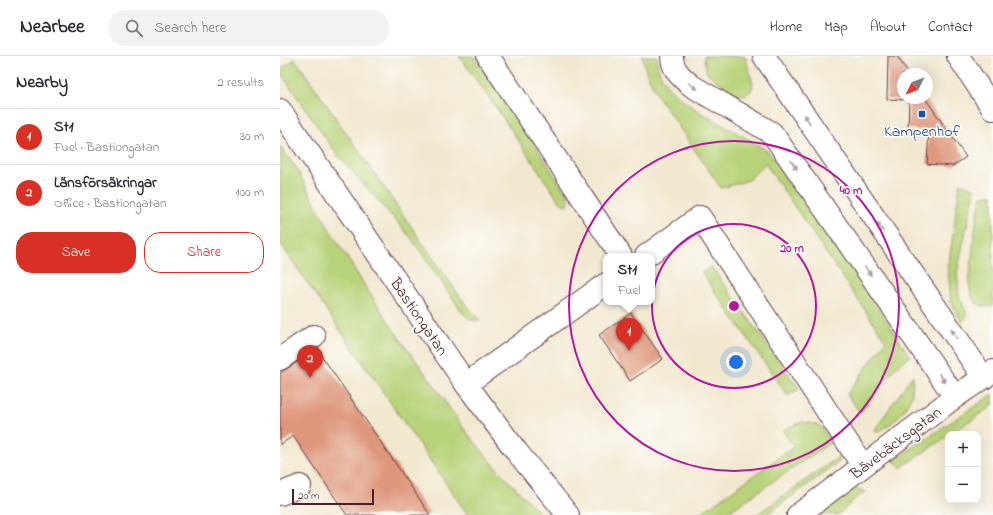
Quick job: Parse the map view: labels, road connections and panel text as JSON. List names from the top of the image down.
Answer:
{
  "streets": {
    "main road": ["Bastiongatan", "Bävebäcksgatan"]
  },
  "places": {
    "transit": ["Kampenhof"]
  },
  "scale_bar": "20 m",
  "north": "bottom left",
  "page": {
    "header": "Nearbee",
    "search": "Search here",
    "nav": [
      "Home",
      "Map",
      "About",
      "Contact"
    ],
    "heading": ["Nearby", "2 results"],
    "list": [
      {
        "mark": "1",
        "name": "St1",
        "note": "Fuel · Bastiongatan",
        "value": "30 m"
      },
      {
        "mark": "2",
        "name": "Länsförsäkringar",
        "note": "Office · Bastiongatan",
        "value": "100 m"
      }
    ],
    "buttons": ["Save", "Share"],
    "popup": ["St1", "Fuel"],
    "pins": ["1", "2"],
    "map_buttons": ["+", "−"],
    "scale": "20 m"
  },
  "rings": ["40 m", "20 m"]
}
